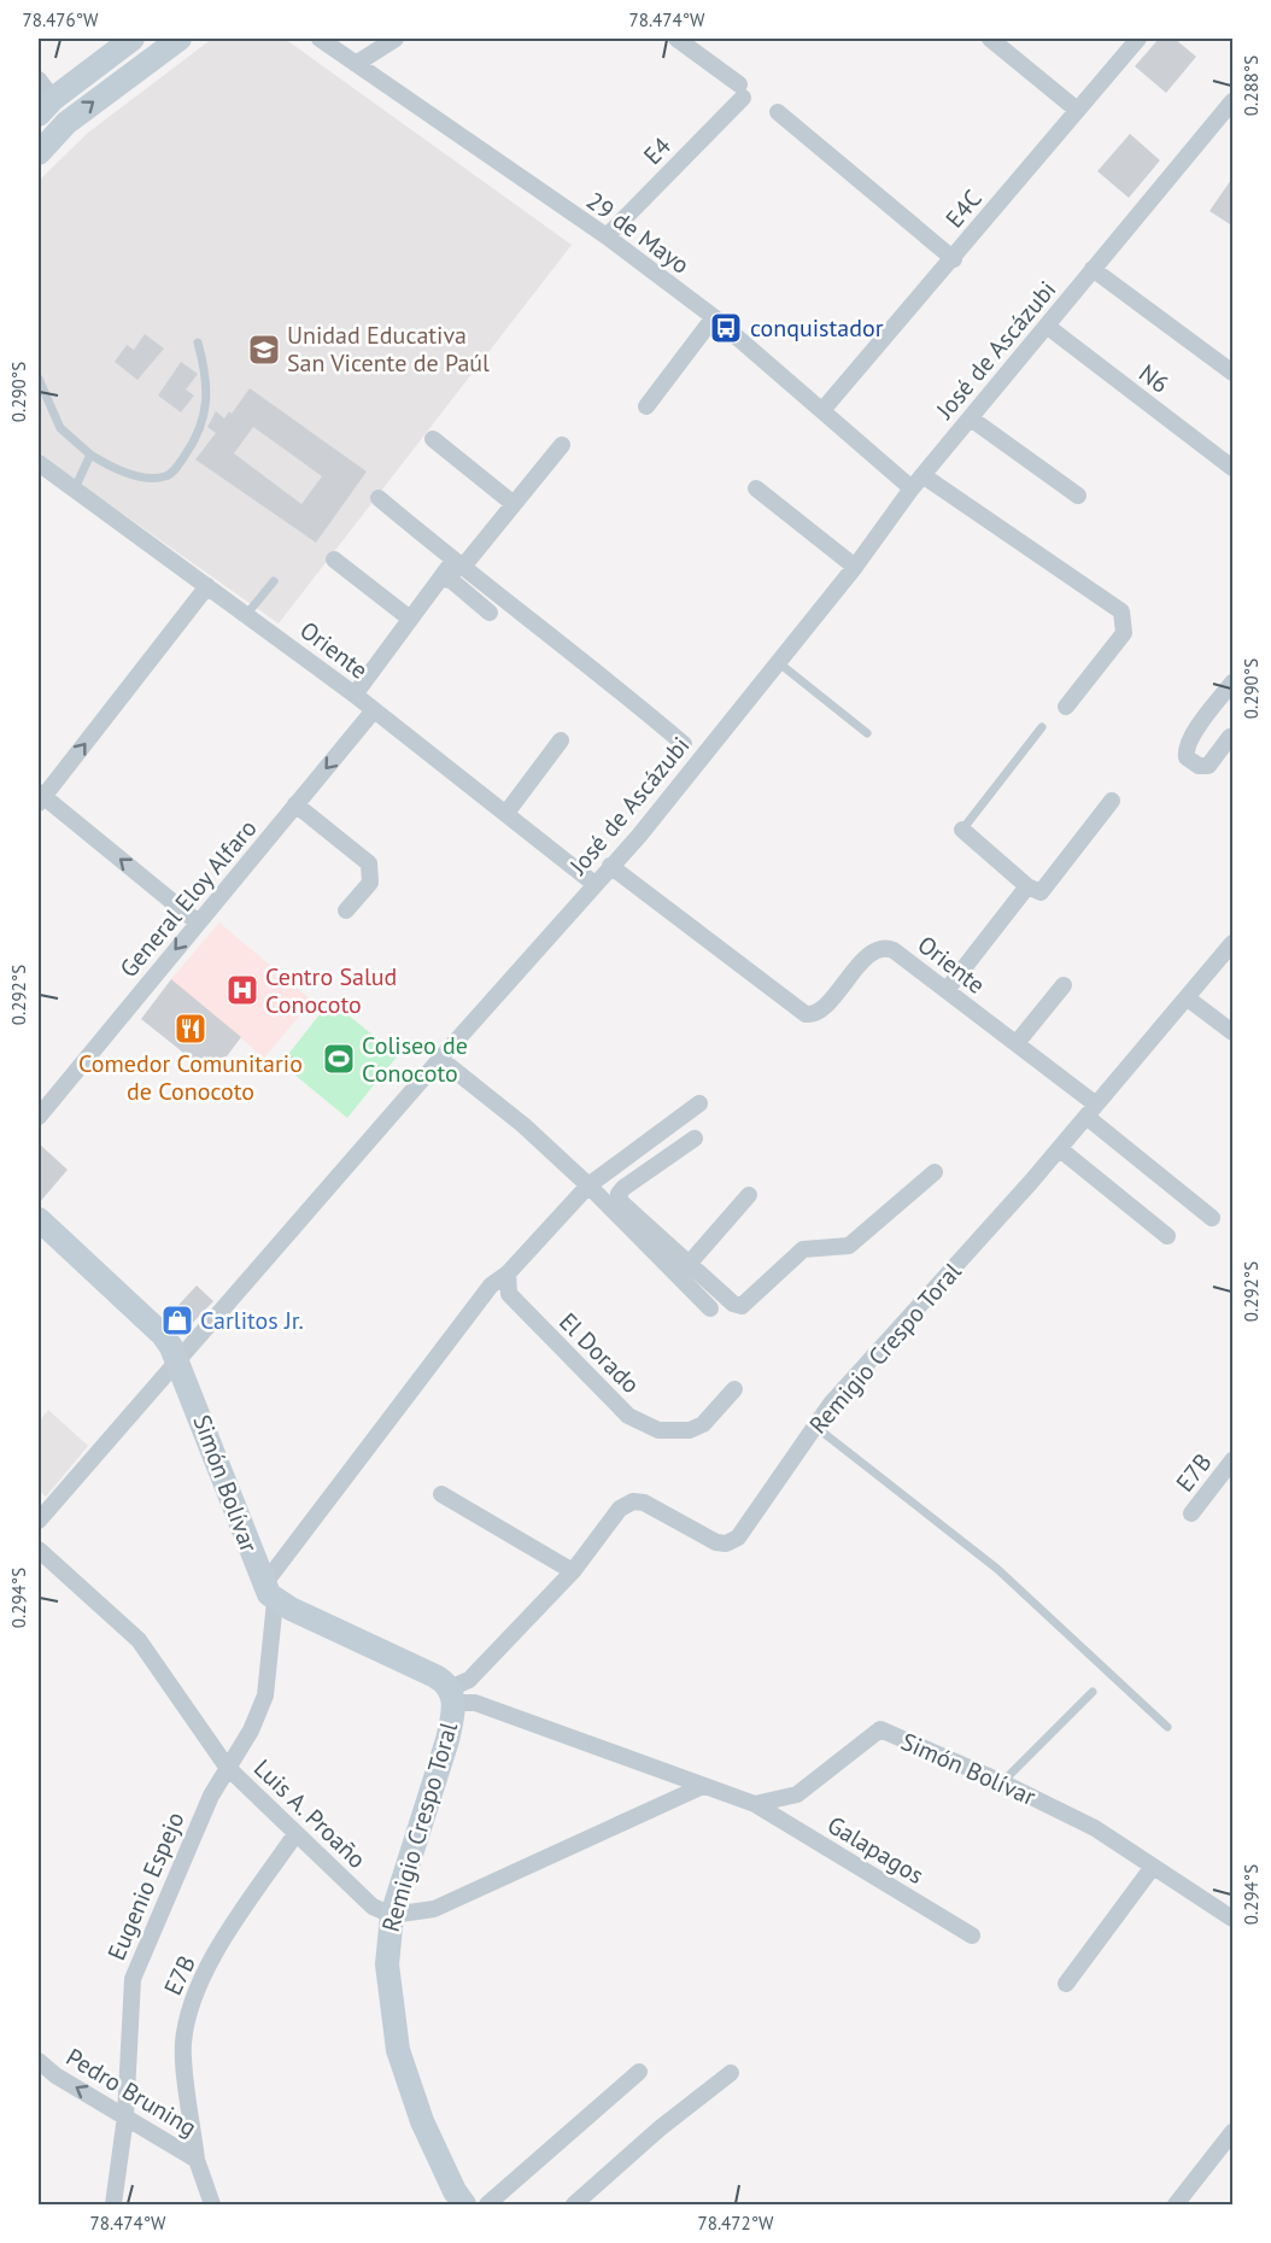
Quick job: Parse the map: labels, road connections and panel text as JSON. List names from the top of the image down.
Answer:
{
  "streets": {
    "street": [
      "E4",
      "E4C",
      "29 de Mayo",
      "José de Ascázubi",
      "N6",
      "Oriente",
      "General Eloy Alfaro",
      "Remigio Crespo Toral",
      "El Dorado",
      "E7B",
      "Simón Bolívar",
      "Luis A. Proaño",
      "Galapagos",
      "Eugenio Espejo",
      "Pedro Bruning"
    ]
  },
  "crossings": [
    ["E4", "29 de Mayo"],
    ["E4C", "29 de Mayo"],
    ["29 de Mayo", "José de Ascázubi"],
    ["José de Ascázubi", "N6"],
    ["José de Ascázubi", "Oriente"],
    ["José de Ascázubi", "Simón Bolívar"],
    ["Oriente", "General Eloy Alfaro"],
    ["Oriente", "Remigio Crespo Toral"],
    ["Remigio Crespo Toral", "Luis A. Proaño"],
    ["E7B", "Luis A. Proaño"],
    ["E7B", "Pedro Bruning"],
    ["Simón Bolívar", "Galapagos"],
    ["Simón Bolívar", "Eugenio Espejo"],
    ["Luis A. Proaño", "Eugenio Espejo"],
    ["Eugenio Espejo", "Pedro Bruning"]
  ],
  "one_way": ["General Eloy Alfaro", "Pedro Bruning"],
  "places": {
    "bus stop": ["conquistador"],
    "school or university": ["Unidad Educativa San Vicente de Paúl"],
    "hospital": ["Centro Salud Conocoto"],
    "restaurant": ["Comedor Comunitario de Conocoto"],
    "sports": ["Coliseo de Conocoto"],
    "shop": ["Carlitos Jr."]
  },
  "coordinates": [
    "78.476°W",
    "78.474°W",
    "0.288°S",
    "0.290°S",
    "0.292°S",
    "0.294°S",
    "78.472°W"
  ]
}
